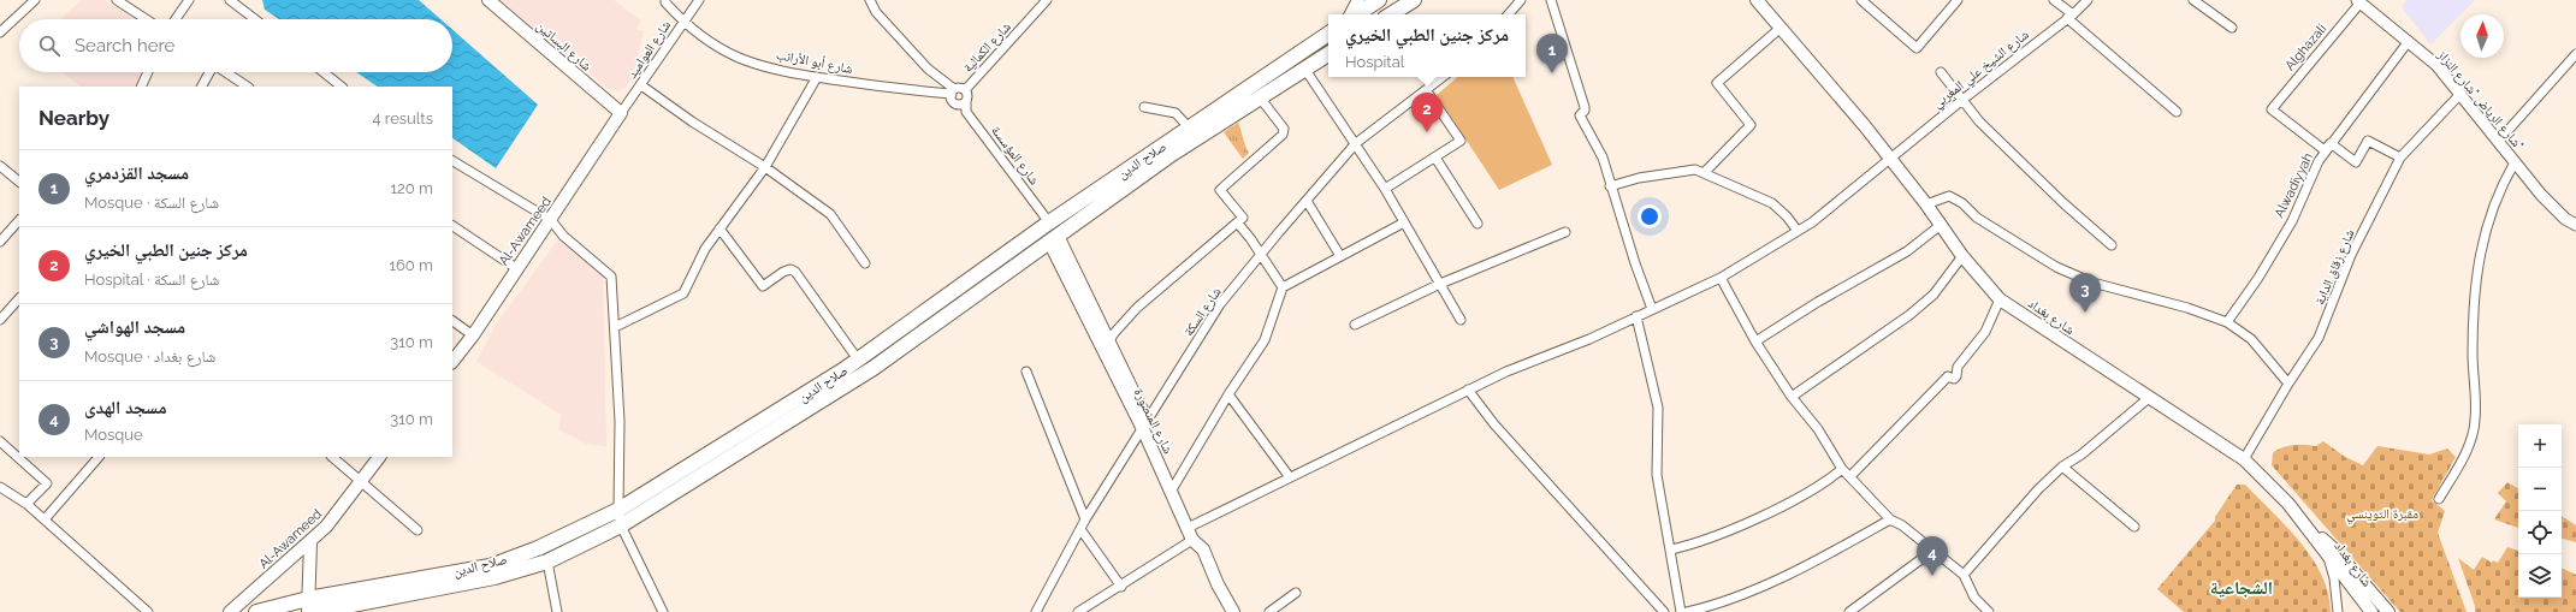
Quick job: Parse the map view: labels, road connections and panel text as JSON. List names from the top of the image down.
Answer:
{
  "streets": {
    "highway": ["صلاح الدين"],
    "main road": ["شارع البساتين", "Al-Awameed", "شارع بغداد"],
    "street": [
      "شارع الكمالية",
      "Alghazali",
      "شارع العواميد",
      "شارع أبو الأرانب",
      "شارع الشيخ علي المغربي",
      "شارع الرياض \"شارع النزاز\"",
      "شارع المؤسسة",
      "Alwadiyyah",
      "شارع زقاق الداية",
      "شارع السكة"
    ]
  },
  "crossings": [
    ["شارع البساتين", "شارع العواميد"],
    ["شارع البساتين", "Al-Awameed"],
    ["شارع الكمالية", "شارع أبو الأرانب"],
    ["شارع الكمالية", "شارع المؤسسة"],
    ["Alghazali", "شارع الرياض \"شارع النزاز\""],
    ["Alghazali", "Alwadiyyah"],
    ["شارع العواميد", "شارع أبو الأرانب"],
    ["شارع العواميد", "Al-Awameed"],
    ["شارع أبو الأرانب", "شارع المؤسسة"],
    ["شارع الشيخ علي المغربي", "شارع بغداد"],
    ["شارع الرياض \"شارع النزاز\"", "Alwadiyyah"],
    ["شارع الرياض \"شارع النزاز\"", "شارع زقاق الداية"],
    ["شارع المؤسسة", "صلاح الدين"],
    ["شارع زقاق الداية", "شارع بغداد"]
  ],
  "districts": ["الشجاعية"],
  "parks": ["مقبرة التوينسي"],
  "north": "top",
  "page": {
    "popup": ["مركز جنين الطبي الخيري", "Hospital"],
    "search": "Search here",
    "pins": [
      "1",
      "2",
      "3",
      "4"
    ],
    "heading": ["Nearby", "4 results"],
    "list": [
      {
        "mark": "1",
        "name": "مسجد القزدمري",
        "note": "Mosque · شارع السكة",
        "value": "120 m"
      },
      {
        "mark": "2",
        "name": "مركز جنين الطبي الخيري",
        "note": "Hospital · شارع السكة",
        "value": "160 m"
      },
      {
        "mark": "3",
        "name": "مسجد الهواشي",
        "note": "Mosque · شارع بغداد",
        "value": "310 m"
      },
      {
        "mark": "4",
        "name": "مسجد الهدى",
        "note": "Mosque",
        "value": "310 m"
      }
    ],
    "map_buttons": ["+", "−"]
  }
}
